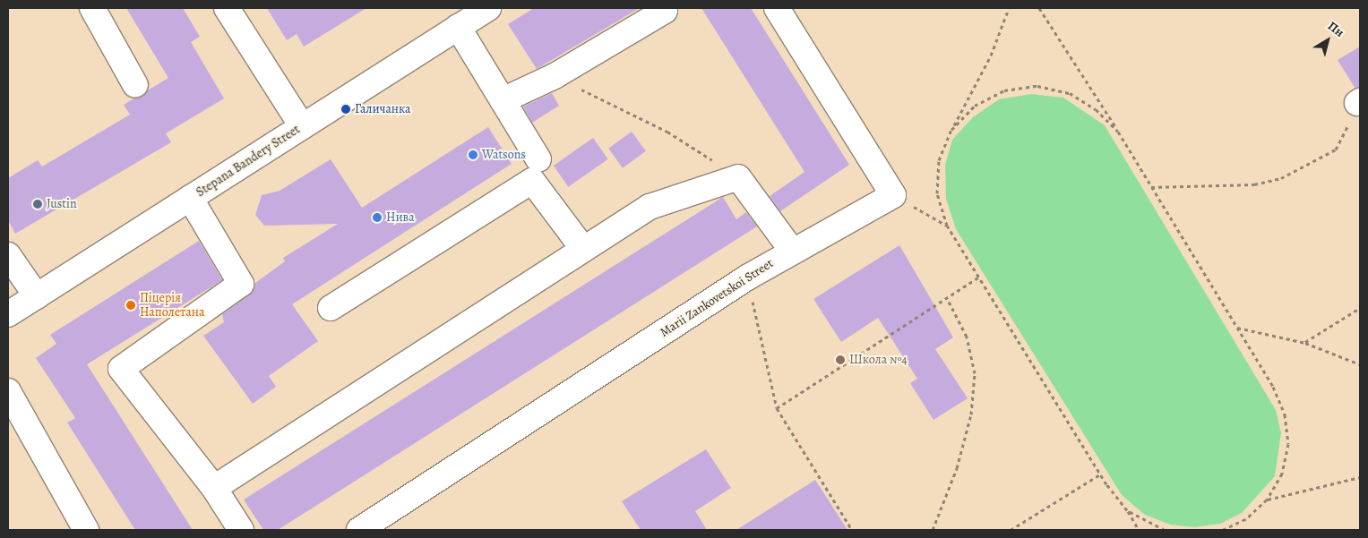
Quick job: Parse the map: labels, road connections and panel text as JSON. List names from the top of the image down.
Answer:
{
  "streets": {
    "street": ["Stepana Bandery Street", "Marii Zankovetskoi Street"]
  },
  "places": [
    "Галичанка",
    "Watsons",
    "Justin",
    "Нива",
    "Піцерія Наполетана",
    "Школа №4"
  ],
  "north": "top right"
}
